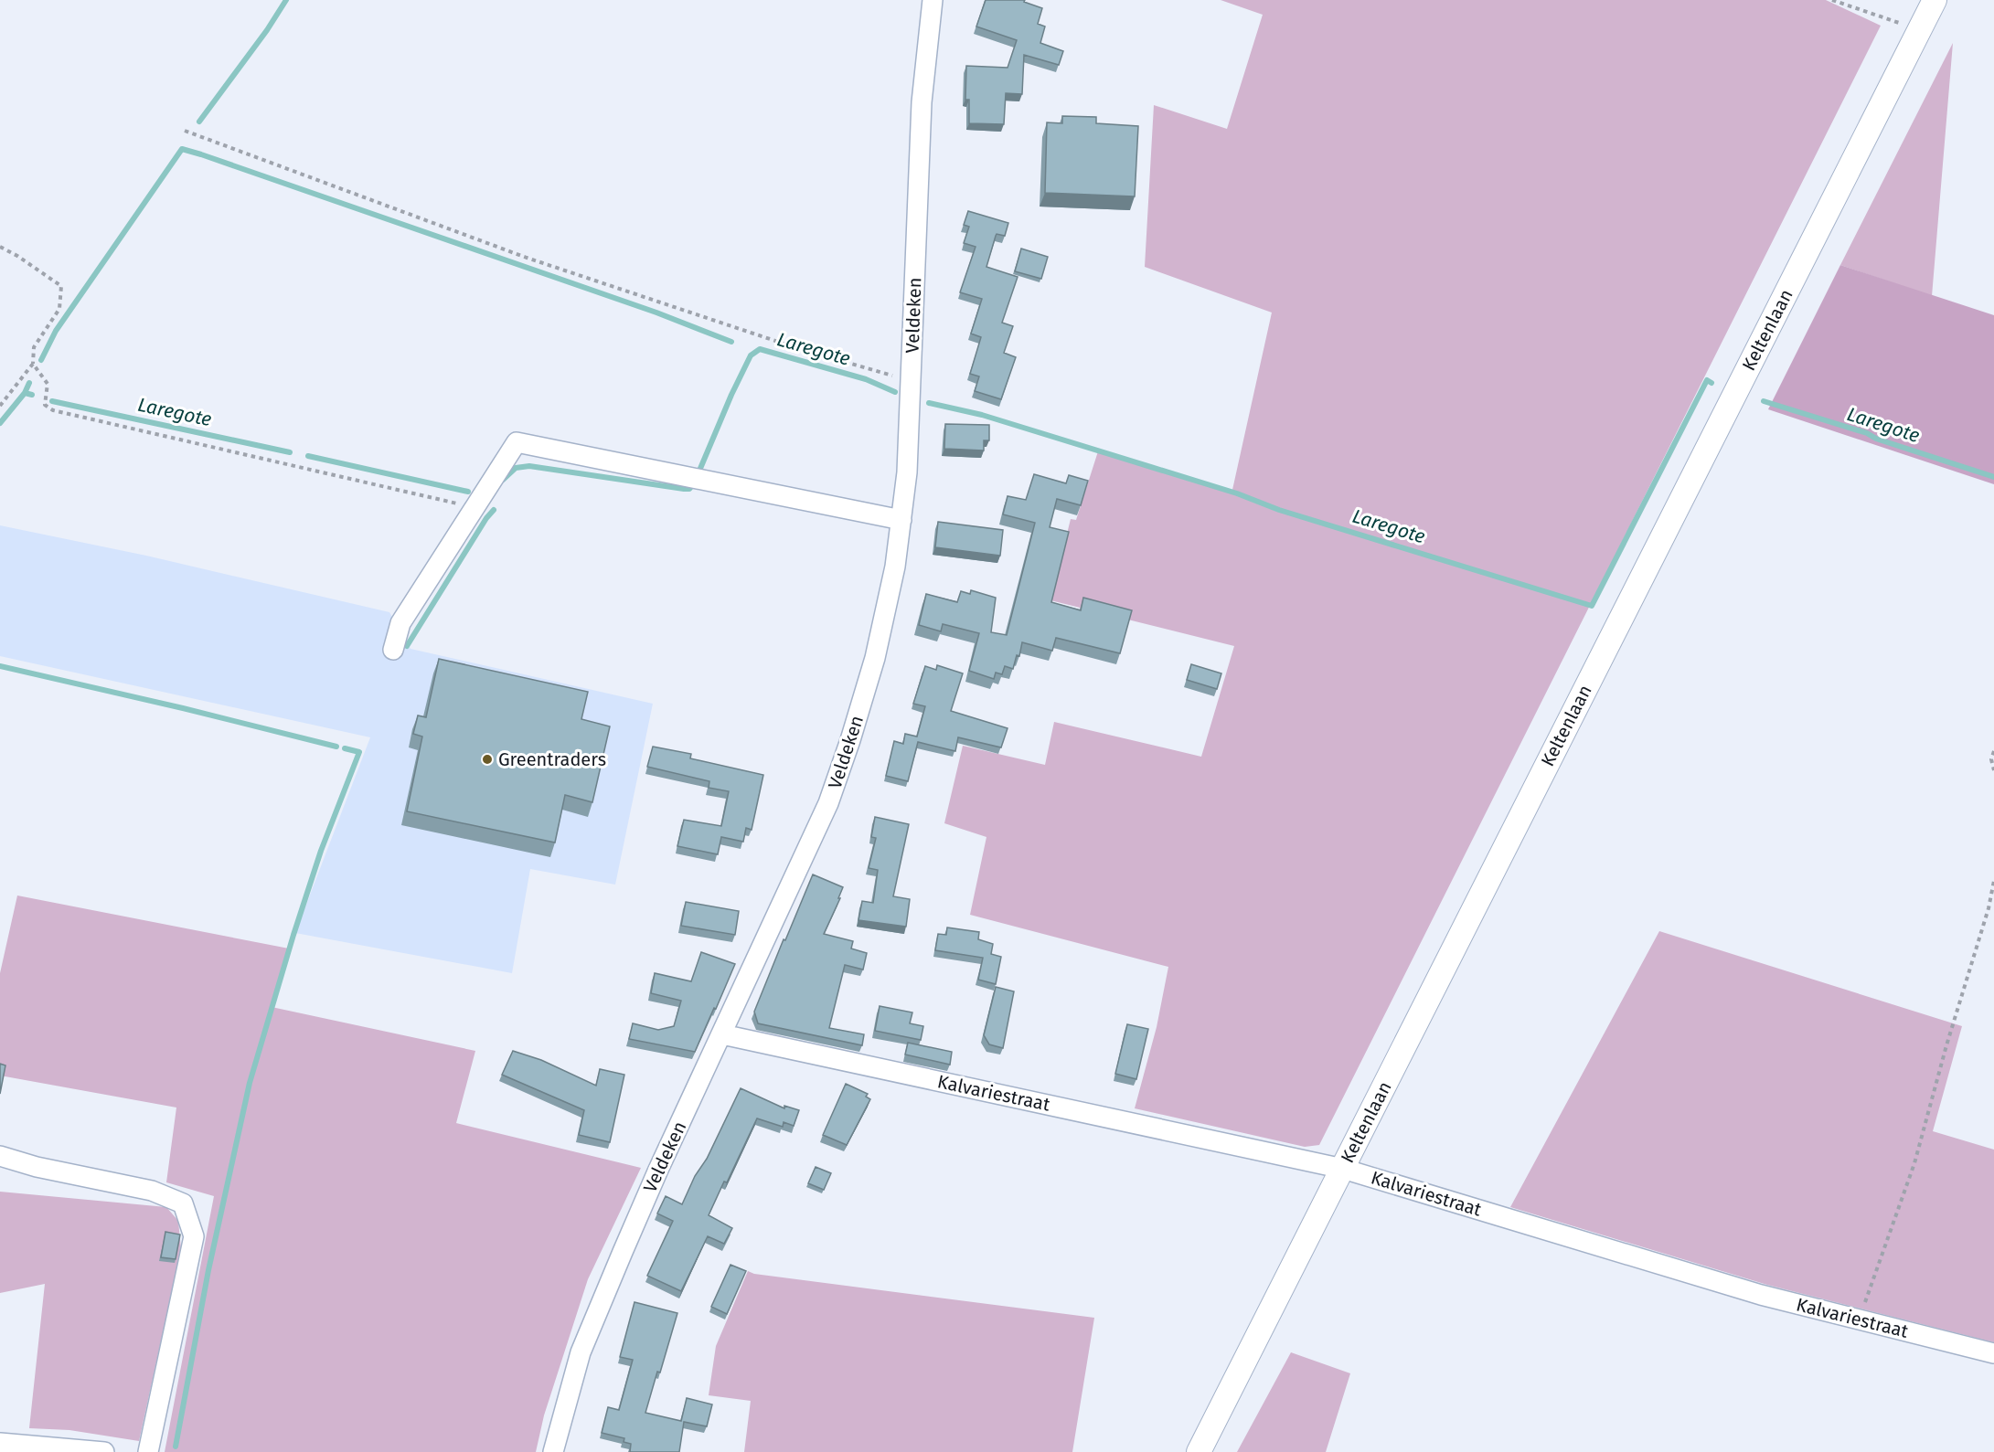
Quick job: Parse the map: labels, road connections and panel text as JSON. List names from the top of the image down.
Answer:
{
  "streets": {
    "main road": ["Keltenlaan"],
    "street": ["Veldeken", "Kalvariestraat"]
  },
  "crossings": [
    ["Veldeken", "Kalvariestraat"],
    ["Keltenlaan", "Kalvariestraat"]
  ],
  "water": ["Laregote"],
  "places": ["Greentraders"]
}
